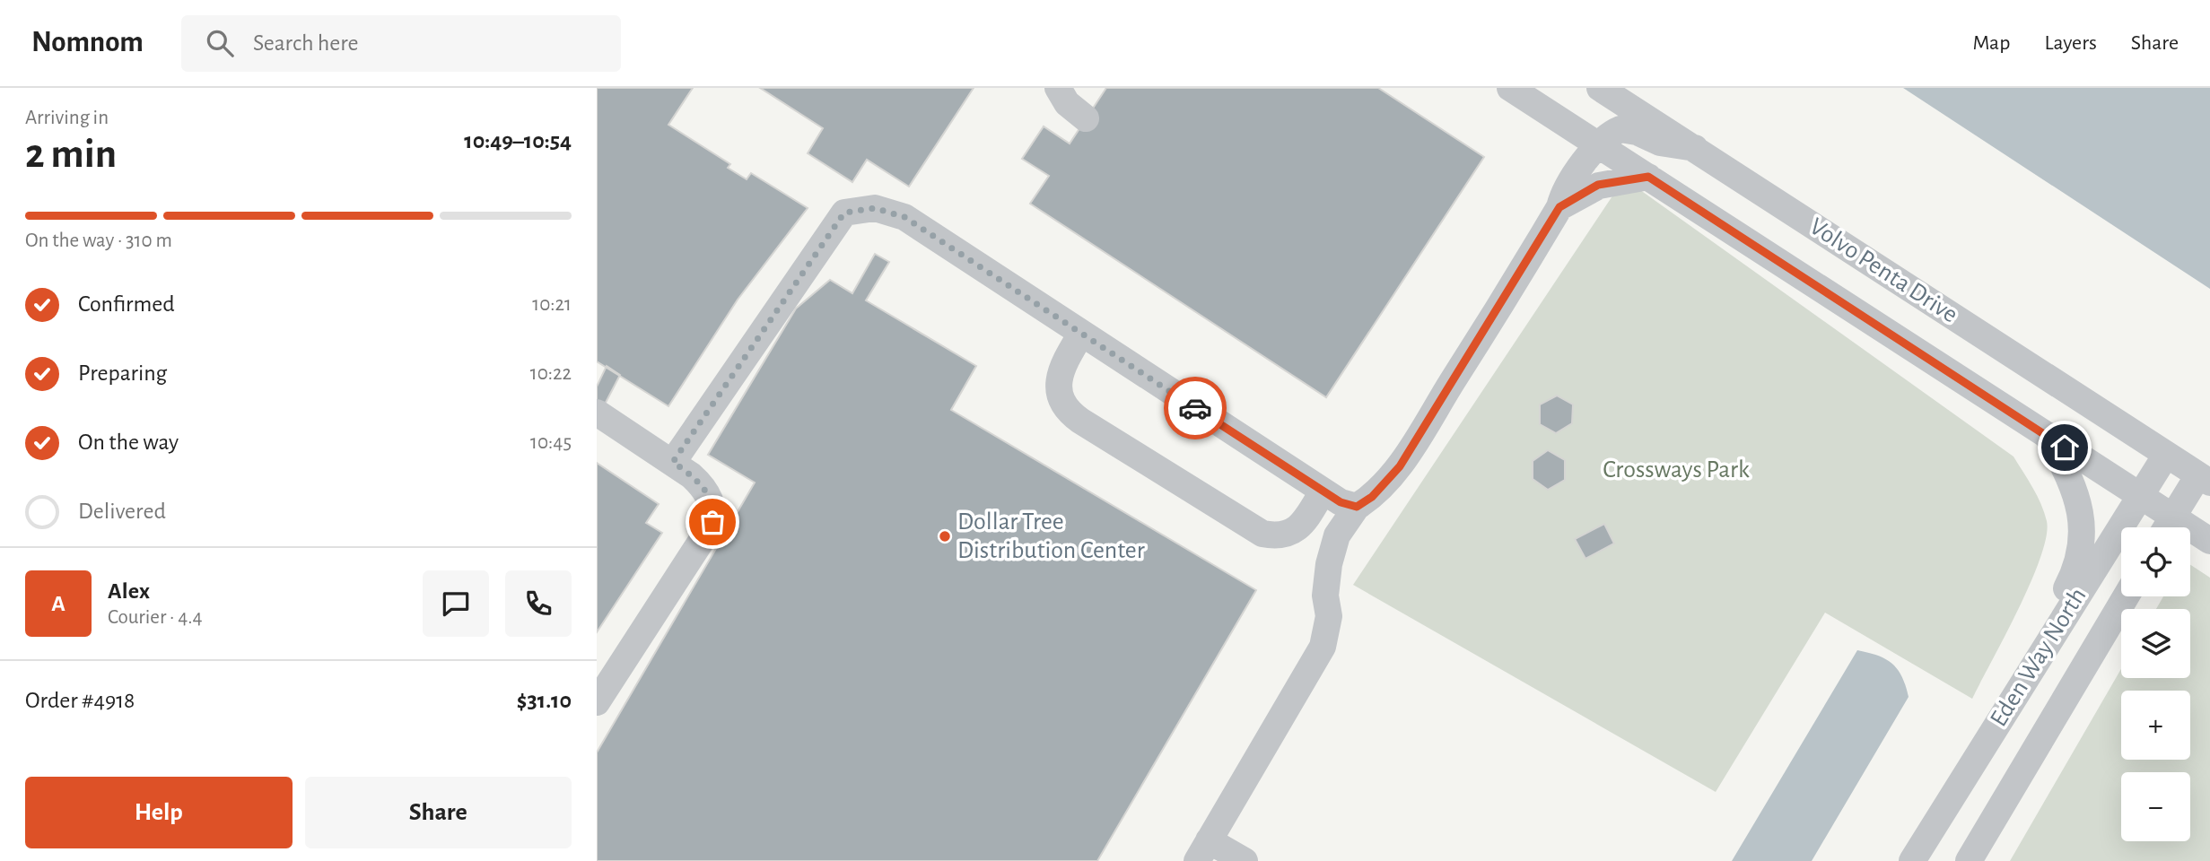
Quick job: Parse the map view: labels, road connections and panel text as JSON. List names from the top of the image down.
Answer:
{
  "streets": {
    "street": ["Volvo Penta Drive", "Eden Way North"]
  },
  "crossings": [
    ["Volvo Penta Drive", "Eden Way North"]
  ],
  "parks": ["Crossways Park"],
  "places": ["Dollar Tree Distribution Center"],
  "page": {
    "header": "Nomnom",
    "search": "Search here",
    "nav": ["Map", "Layers", "Share"],
    "heading": ["2 min", "Arriving in", "10:49–10:54"],
    "panel": [
      "Alex",
      "Courier · 4.4",
      "Order #4918",
      "$31.10"
    ],
    "bar": "On the way · 310 m",
    "list": [
      ["Confirmed", "10:21"],
      ["Preparing", "10:22"],
      ["On the way", "10:45"],
      "Delivered"
    ],
    "map_buttons": ["+", "−"],
    "round": "A",
    "buttons": ["Help", "Share"]
  }
}
